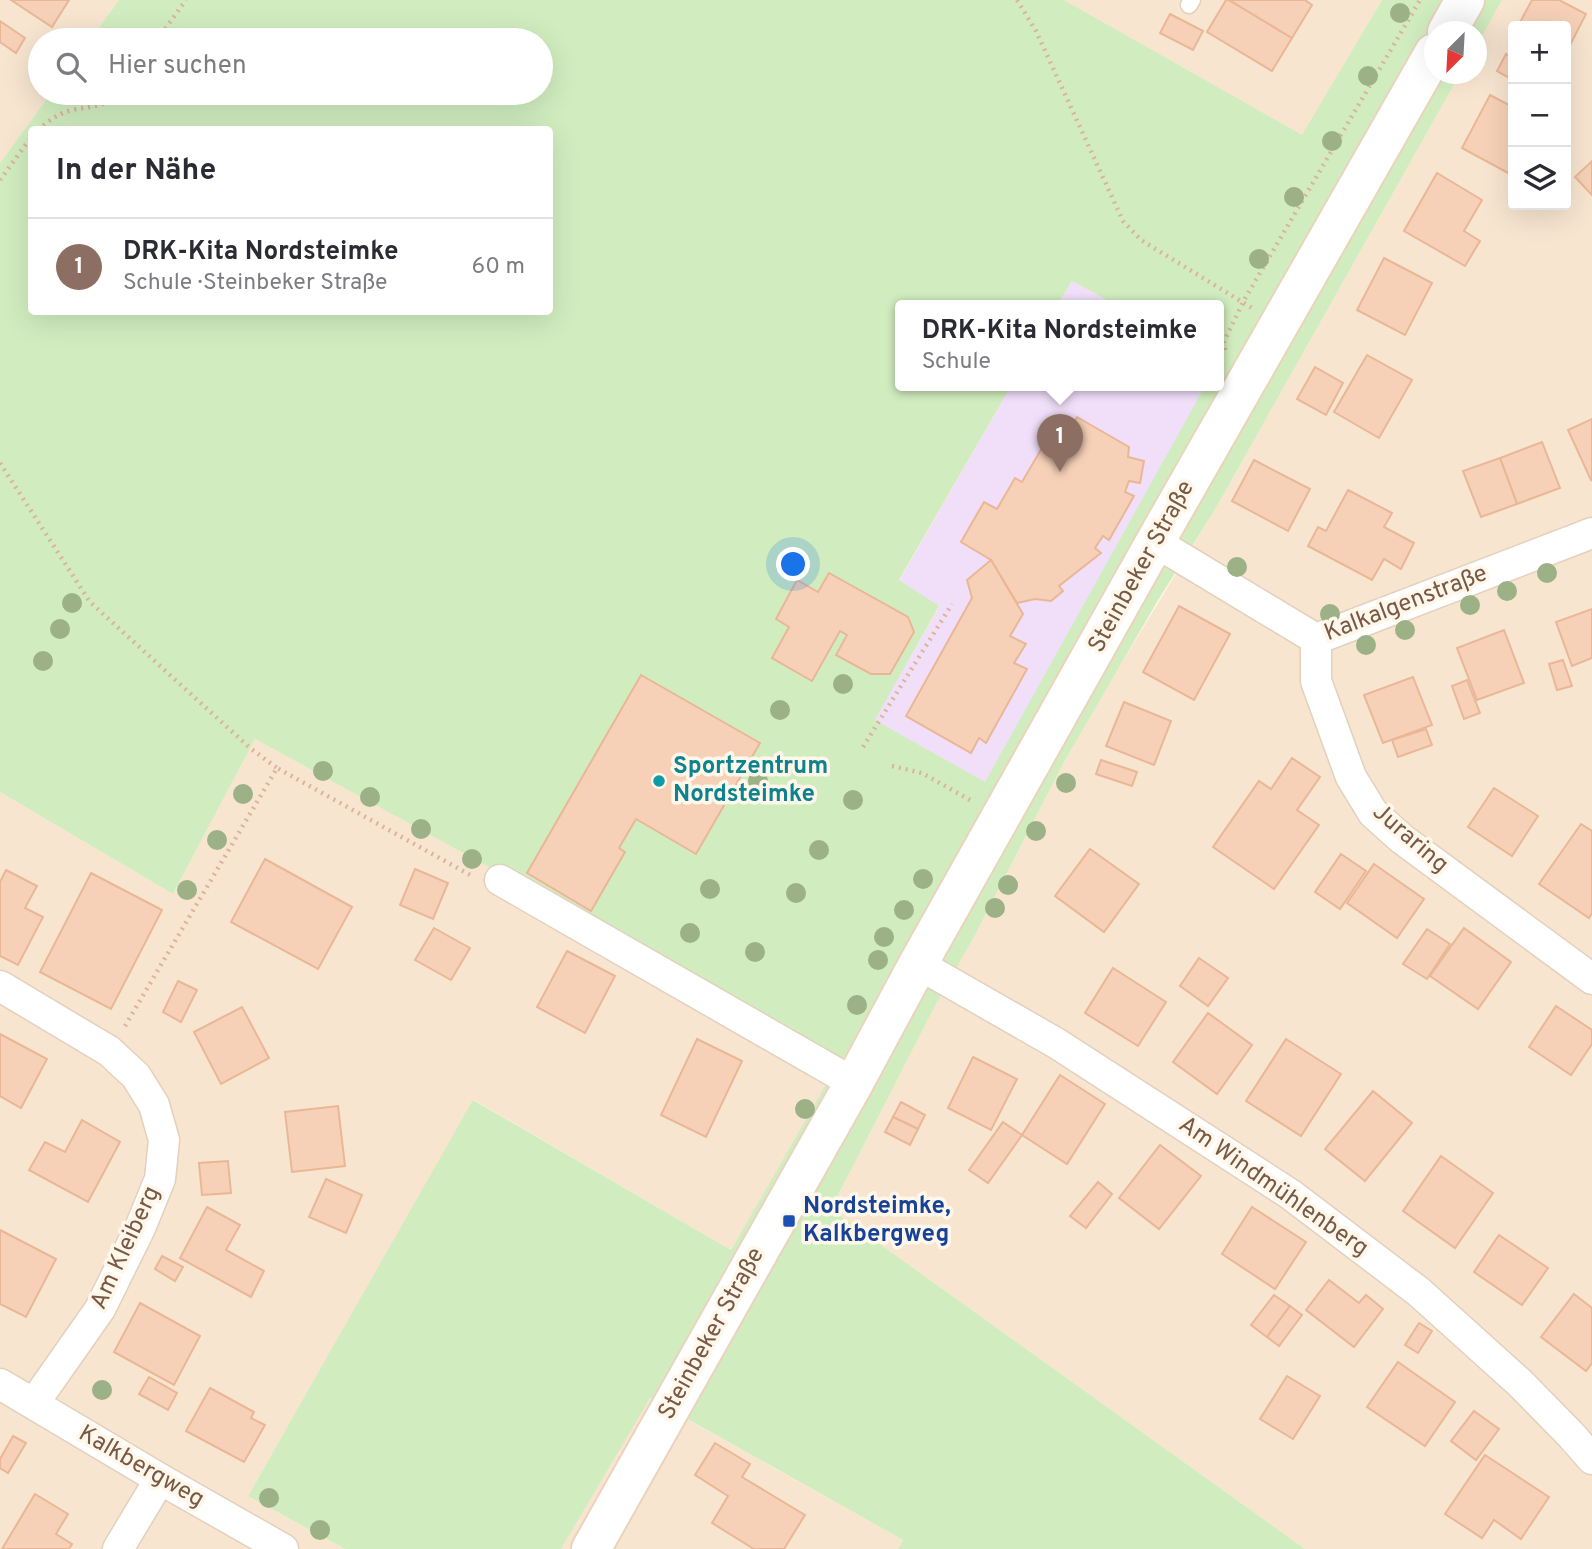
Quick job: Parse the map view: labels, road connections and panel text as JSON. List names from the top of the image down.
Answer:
{
  "streets": {
    "street": [
      "Steinbeker Straße",
      "Kalkalgenstraße",
      "Juraring",
      "Am Windmühlenberg",
      "Am Kleiberg",
      "Kalkbergweg"
    ]
  },
  "crossings": [
    ["Steinbeker Straße", "Kalkalgenstraße"],
    ["Steinbeker Straße", "Am Windmühlenberg"],
    ["Kalkalgenstraße", "Juraring"],
    ["Am Kleiberg", "Kalkbergweg"]
  ],
  "places": {
    "other": ["Sportzentrum Nordsteimke"],
    "transit": ["Nordsteimke, Kalkbergweg"]
  },
  "north": "bottom left",
  "page": {
    "map_buttons": ["+", "−"],
    "search": "Hier suchen",
    "heading": "In der Nähe",
    "list": [
      {
        "mark": "1",
        "name": "DRK-Kita Nordsteimke",
        "note": "Schule · Steinbeker Straße",
        "value": "60 m"
      }
    ],
    "popup": ["DRK-Kita Nordsteimke", "Schule"],
    "pins": "1"
  }
}
